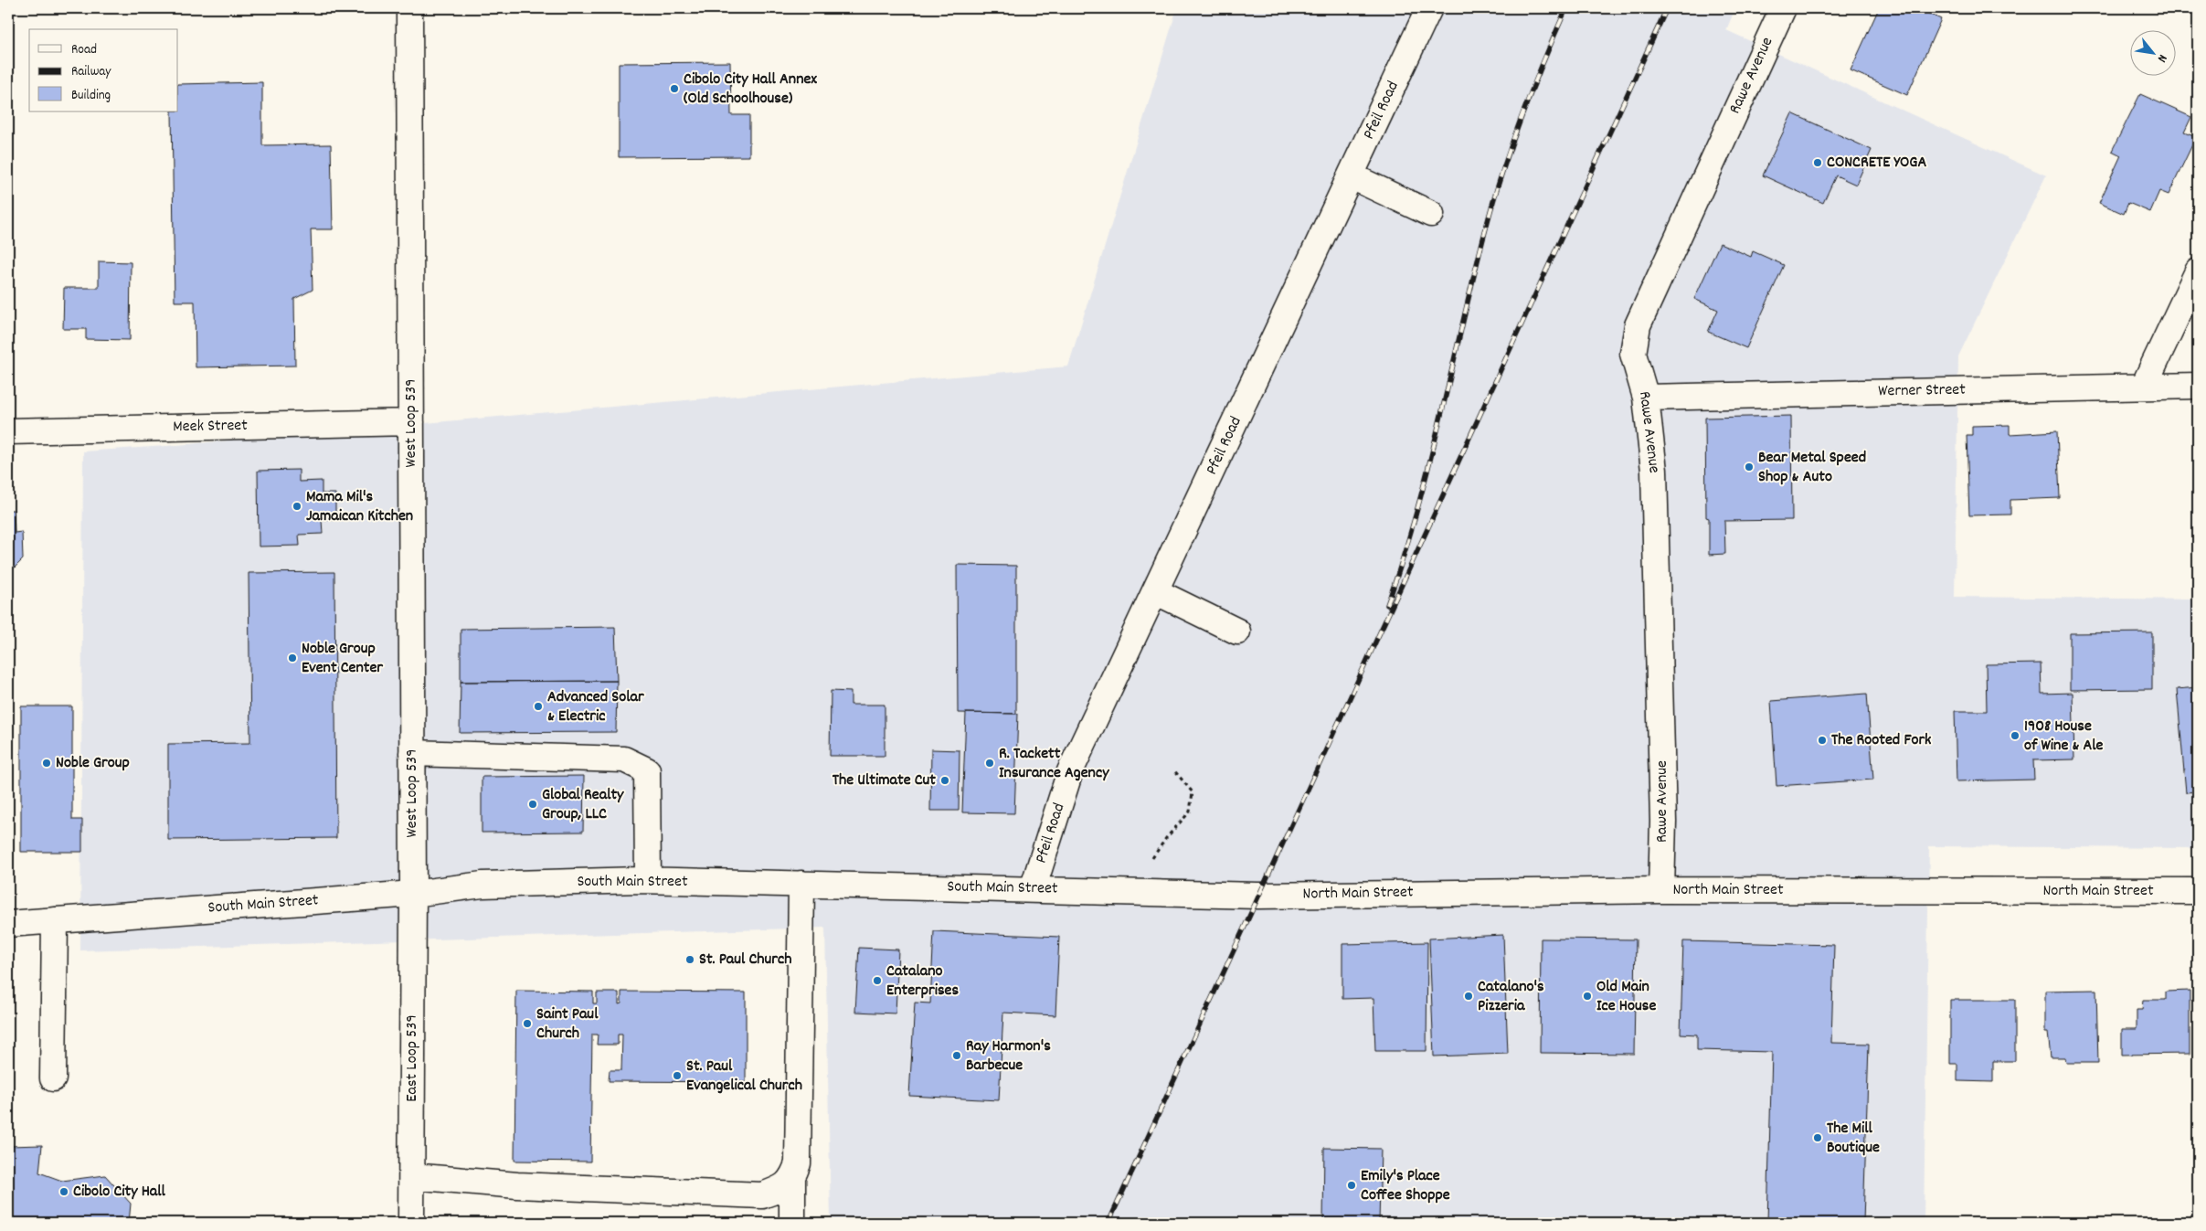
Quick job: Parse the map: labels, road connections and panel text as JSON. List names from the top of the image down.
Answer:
{
  "streets": {
    "street": [
      "Rawe Avenue",
      "Pfeil Road",
      "Werner Street",
      "West Loop 539",
      "Meek Street",
      "South Main Street",
      "North Main Street",
      "East Loop 539"
    ]
  },
  "crossings": [
    ["Rawe Avenue", "Werner Street"],
    ["Rawe Avenue", "North Main Street"],
    ["Pfeil Road", "South Main Street"],
    ["West Loop 539", "Meek Street"],
    ["West Loop 539", "South Main Street"],
    ["West Loop 539", "East Loop 539"],
    ["South Main Street", "North Main Street"],
    ["South Main Street", "East Loop 539"]
  ],
  "places": [
    "Cibolo City Hall Annex (Old Schoolhouse)",
    "CONCRETE YOGA",
    "Bear Metal Speed Shop & Auto",
    "Mama Mil's Jamaican Kitchen",
    "Noble Group Event Center",
    "Advanced Solar & Electric",
    "1908 House of Wine & Ale",
    "The Rooted Fork",
    "Noble Group",
    "R. Tackett Insurance Agency",
    "The Ultimate Cut",
    "Global Realty Group, LLC",
    "St. Paul Church",
    "Catalano Enterprises",
    "Catalano's Pizzeria",
    "Old Main Ice House",
    "Saint Paul Church",
    "Ray Harmon's Barbecue",
    "St. Paul Evangelical Church",
    "The Mill Boutique",
    "Emily's Place Coffee Shoppe",
    "Cibolo City Hall"
  ],
  "legend": ["Road", "Railway", "Building"],
  "north": "bottom right"
}
